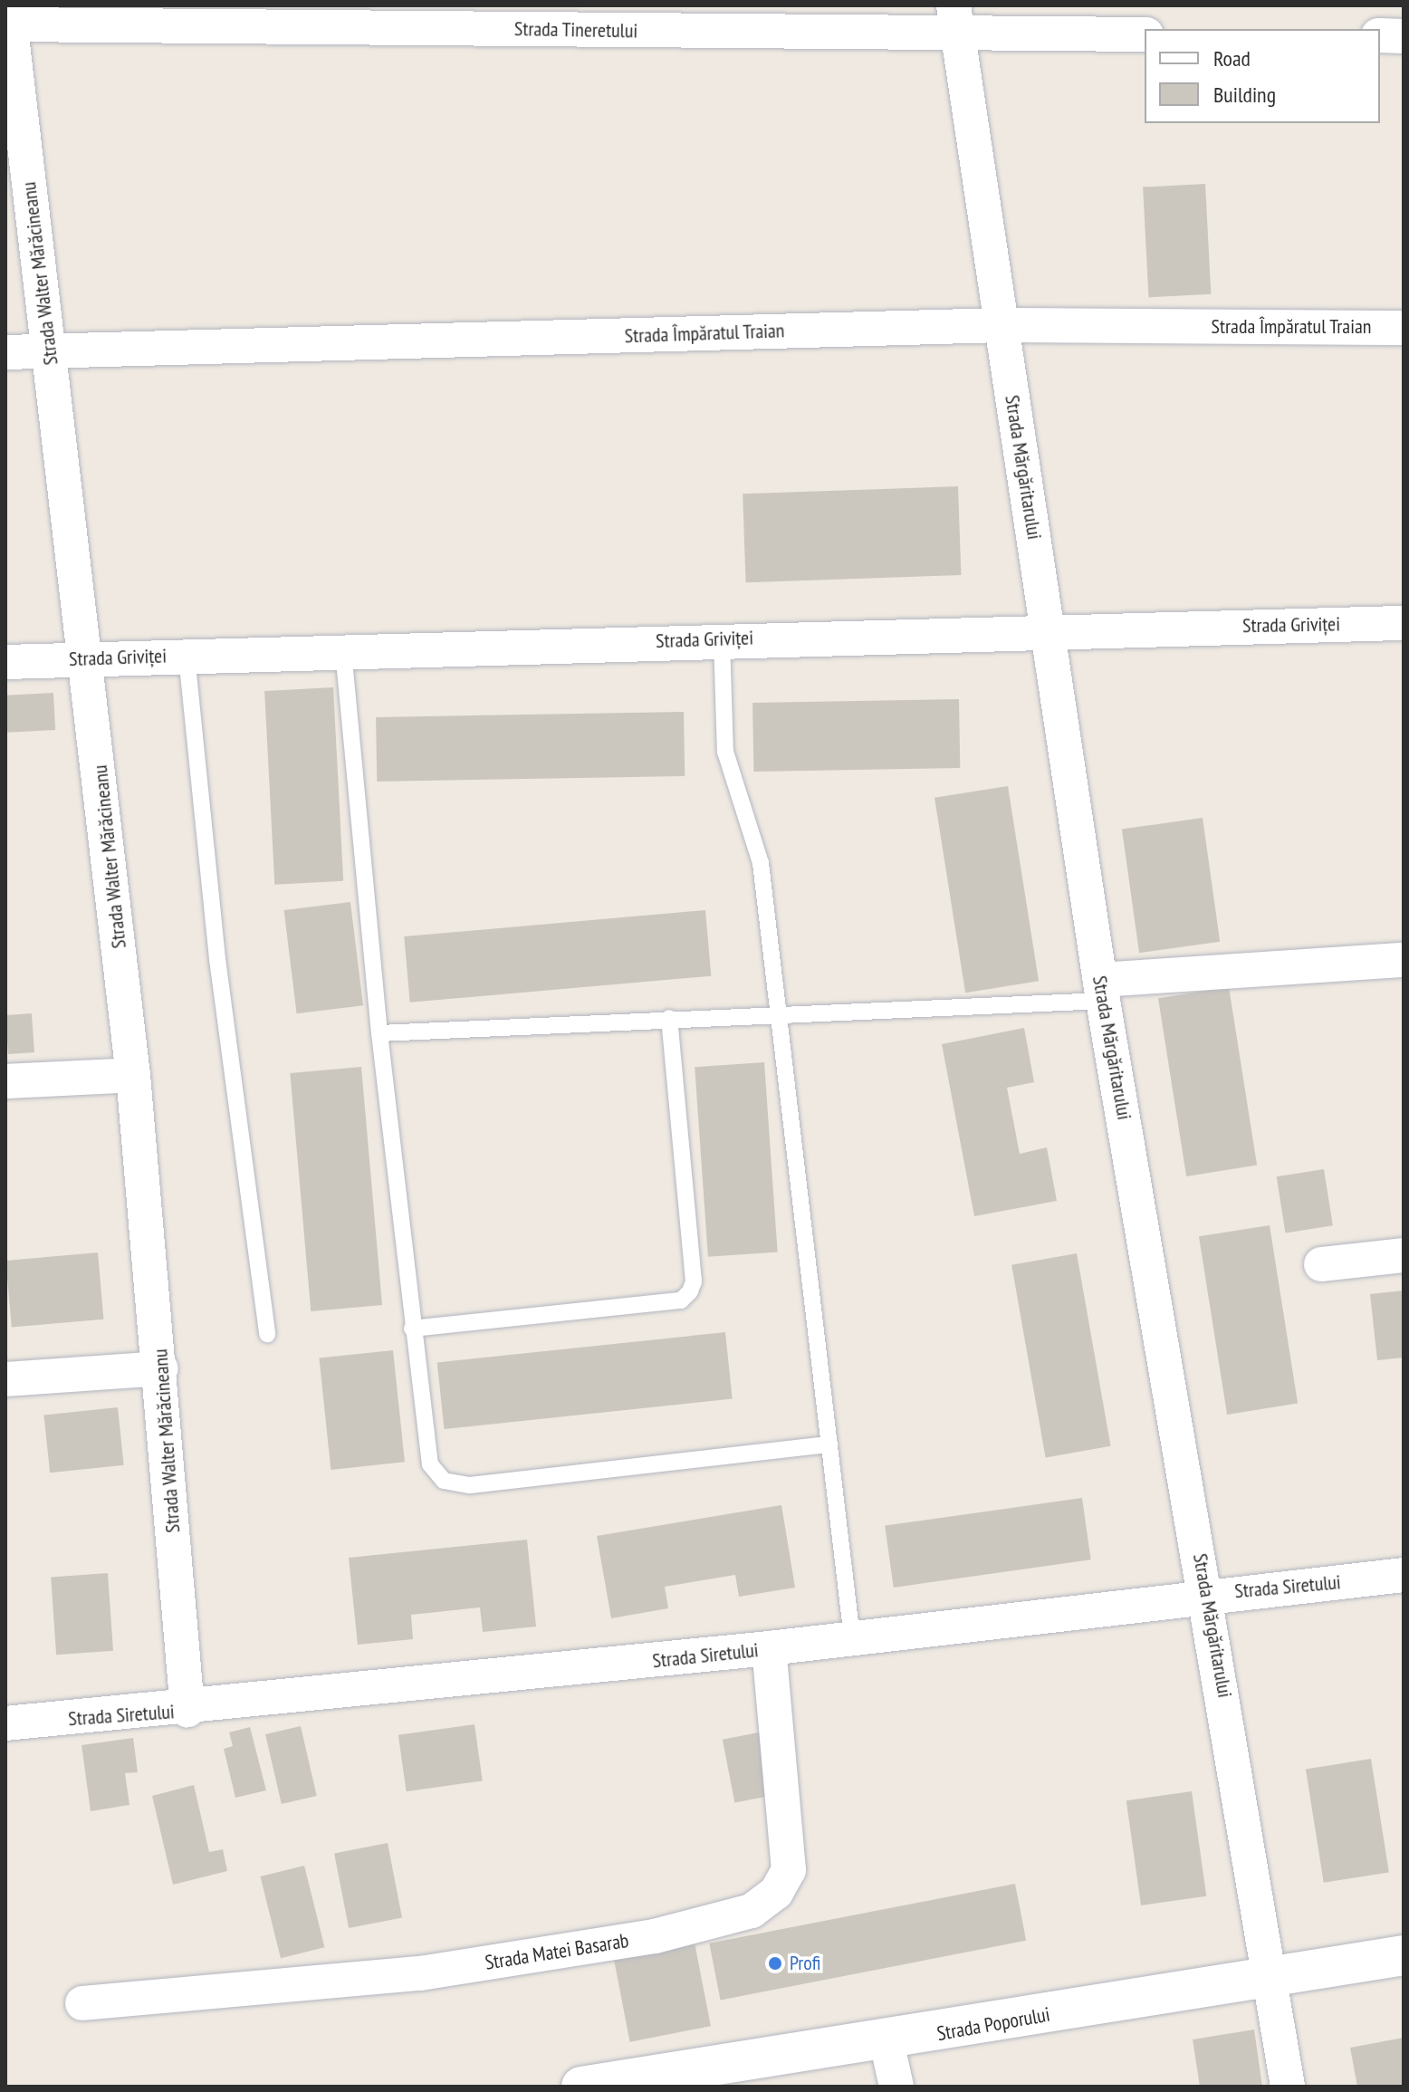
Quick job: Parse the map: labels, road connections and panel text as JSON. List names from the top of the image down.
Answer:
{
  "streets": {
    "street": [
      "Strada Tineretului",
      "Strada Walter Mărăcineanu",
      "Strada Împăratul Traian",
      "Strada Mărgăritarului",
      "Strada Griviței",
      "Strada Siretului",
      "Strada Matei Basarab",
      "Strada Poporului"
    ]
  },
  "crossings": [
    ["Strada Tineretului", "Strada Walter Mărăcineanu"],
    ["Strada Tineretului", "Strada Mărgăritarului"],
    ["Strada Walter Mărăcineanu", "Strada Împăratul Traian"],
    ["Strada Walter Mărăcineanu", "Strada Griviței"],
    ["Strada Walter Mărăcineanu", "Strada Siretului"],
    ["Strada Împăratul Traian", "Strada Mărgăritarului"],
    ["Strada Mărgăritarului", "Strada Griviței"],
    ["Strada Mărgăritarului", "Strada Siretului"],
    ["Strada Mărgăritarului", "Strada Poporului"],
    ["Strada Siretului", "Strada Matei Basarab"]
  ],
  "places": ["Profi"],
  "legend": ["Road", "Building"]
}
